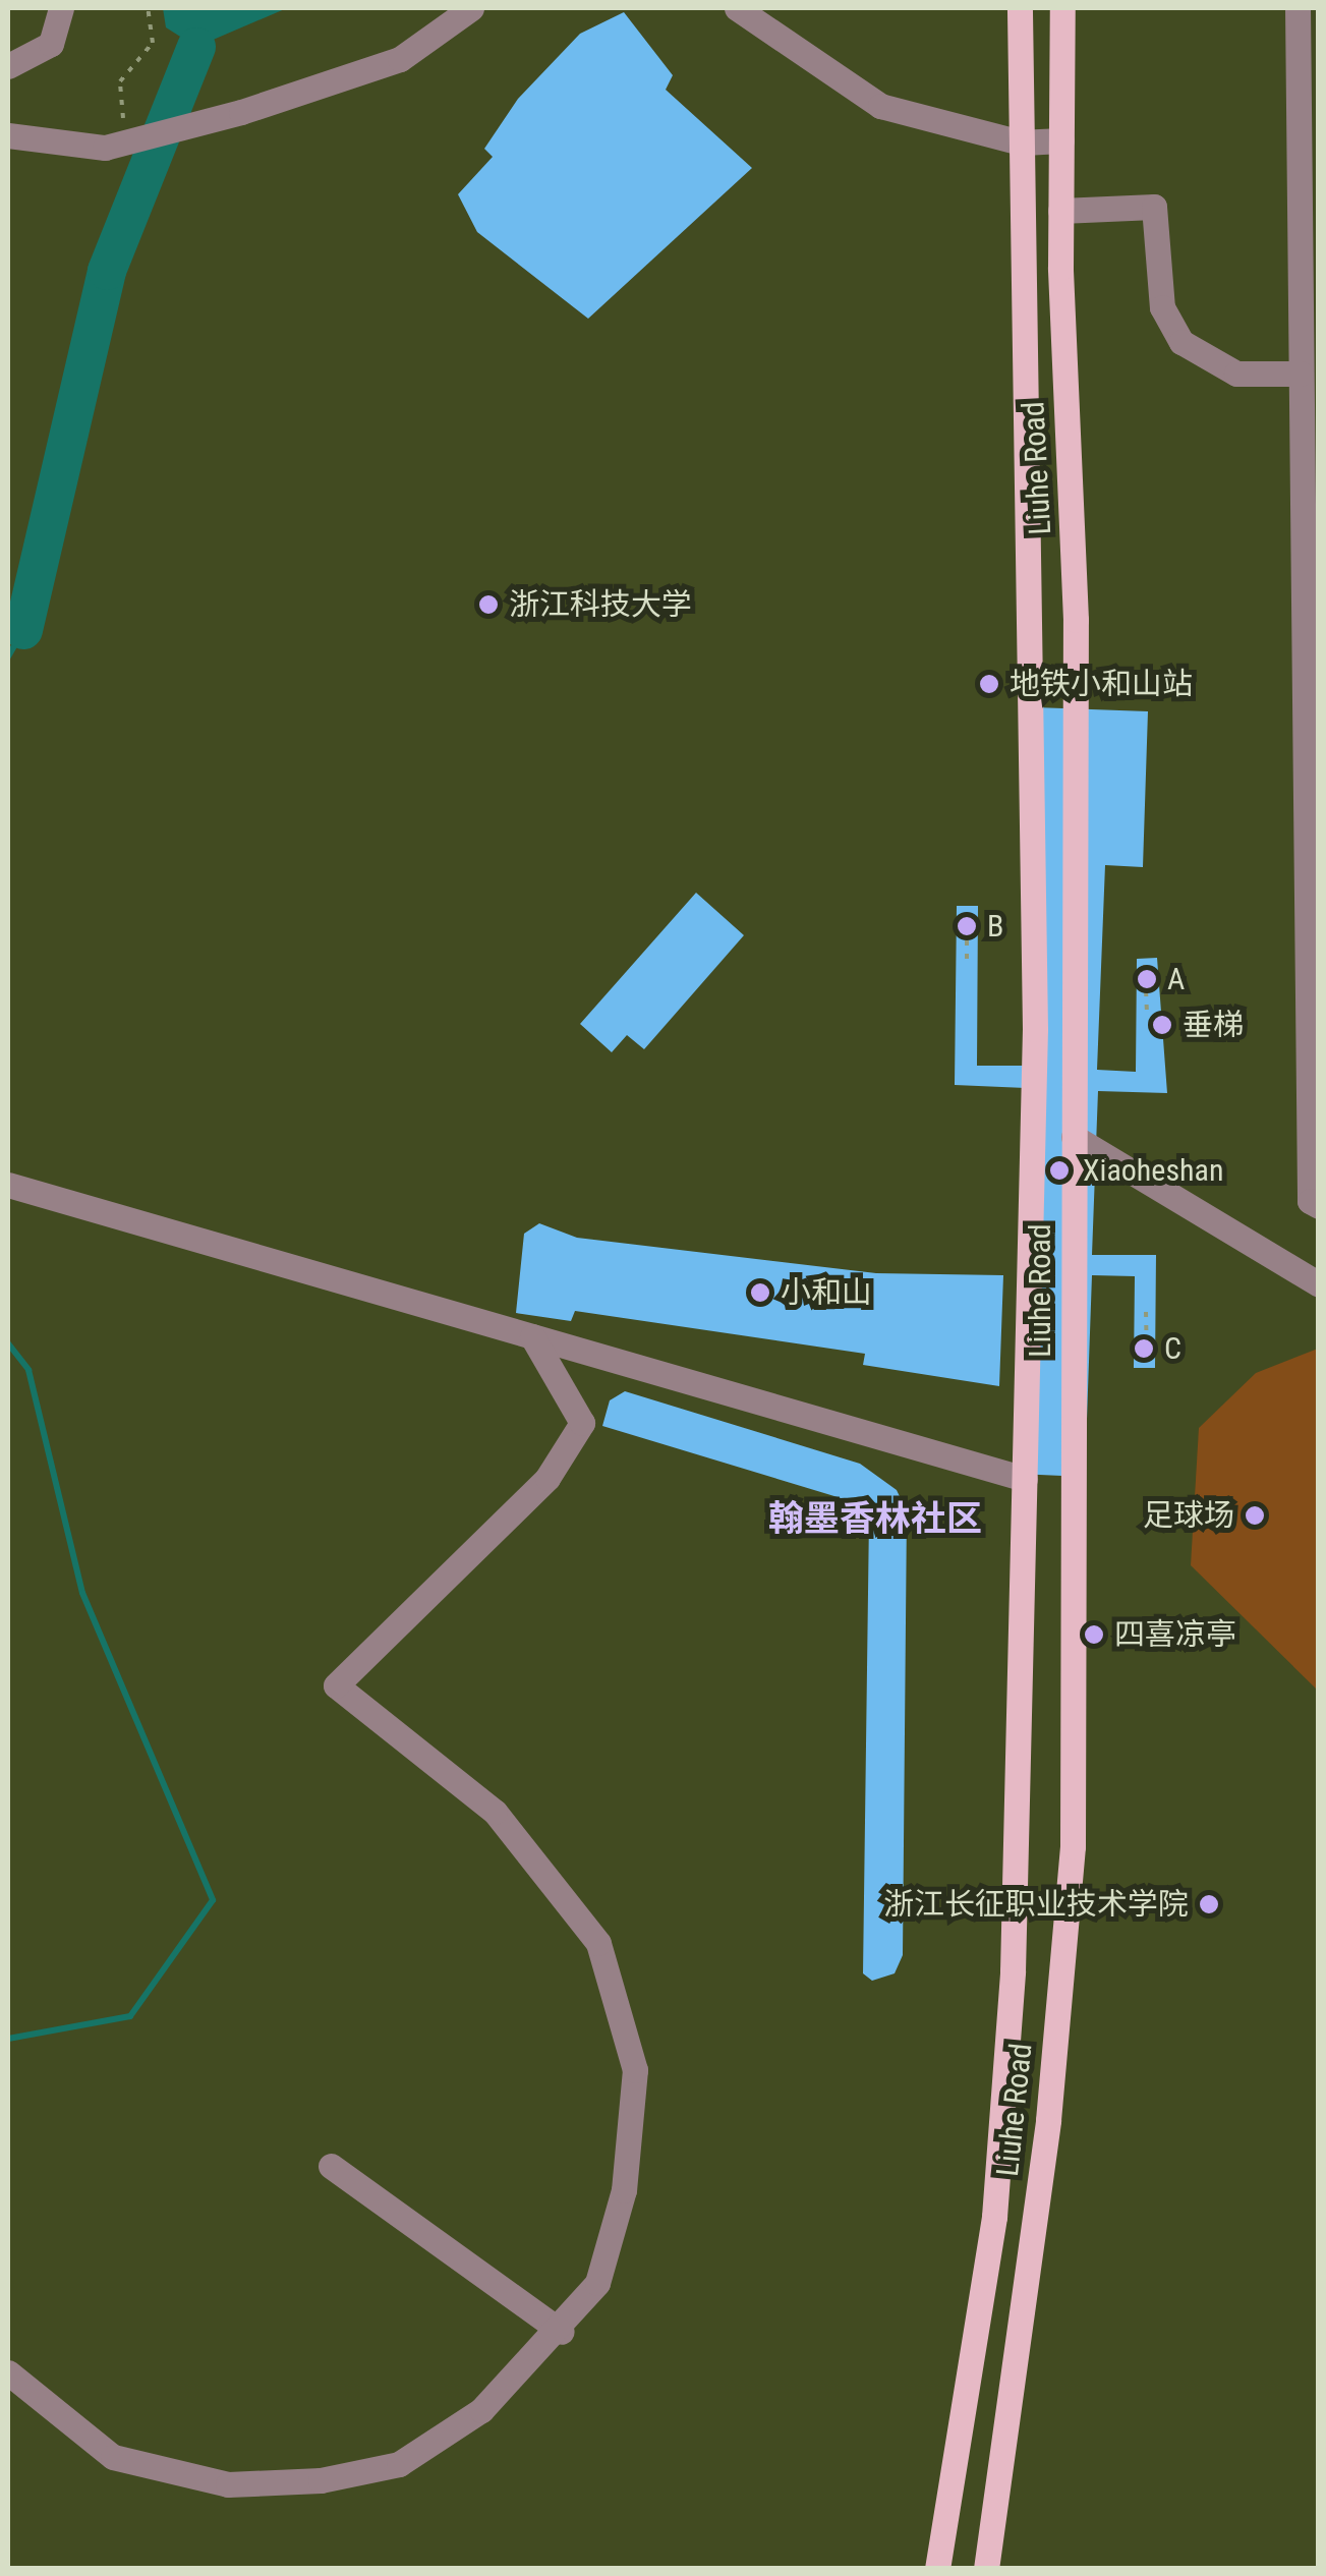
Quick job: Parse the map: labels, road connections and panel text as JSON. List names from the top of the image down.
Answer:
{
  "streets": {
    "main road": ["Liuhe Road"]
  },
  "districts": ["翰墨香林社区"],
  "places": [
    "浙江科技大学",
    "地铁小和山站",
    "B",
    "A",
    "垂梯",
    "Xiaoheshan",
    "小和山",
    "C",
    "足球场",
    "四喜凉亭",
    "浙江长征职业技术学院"
  ]
}
